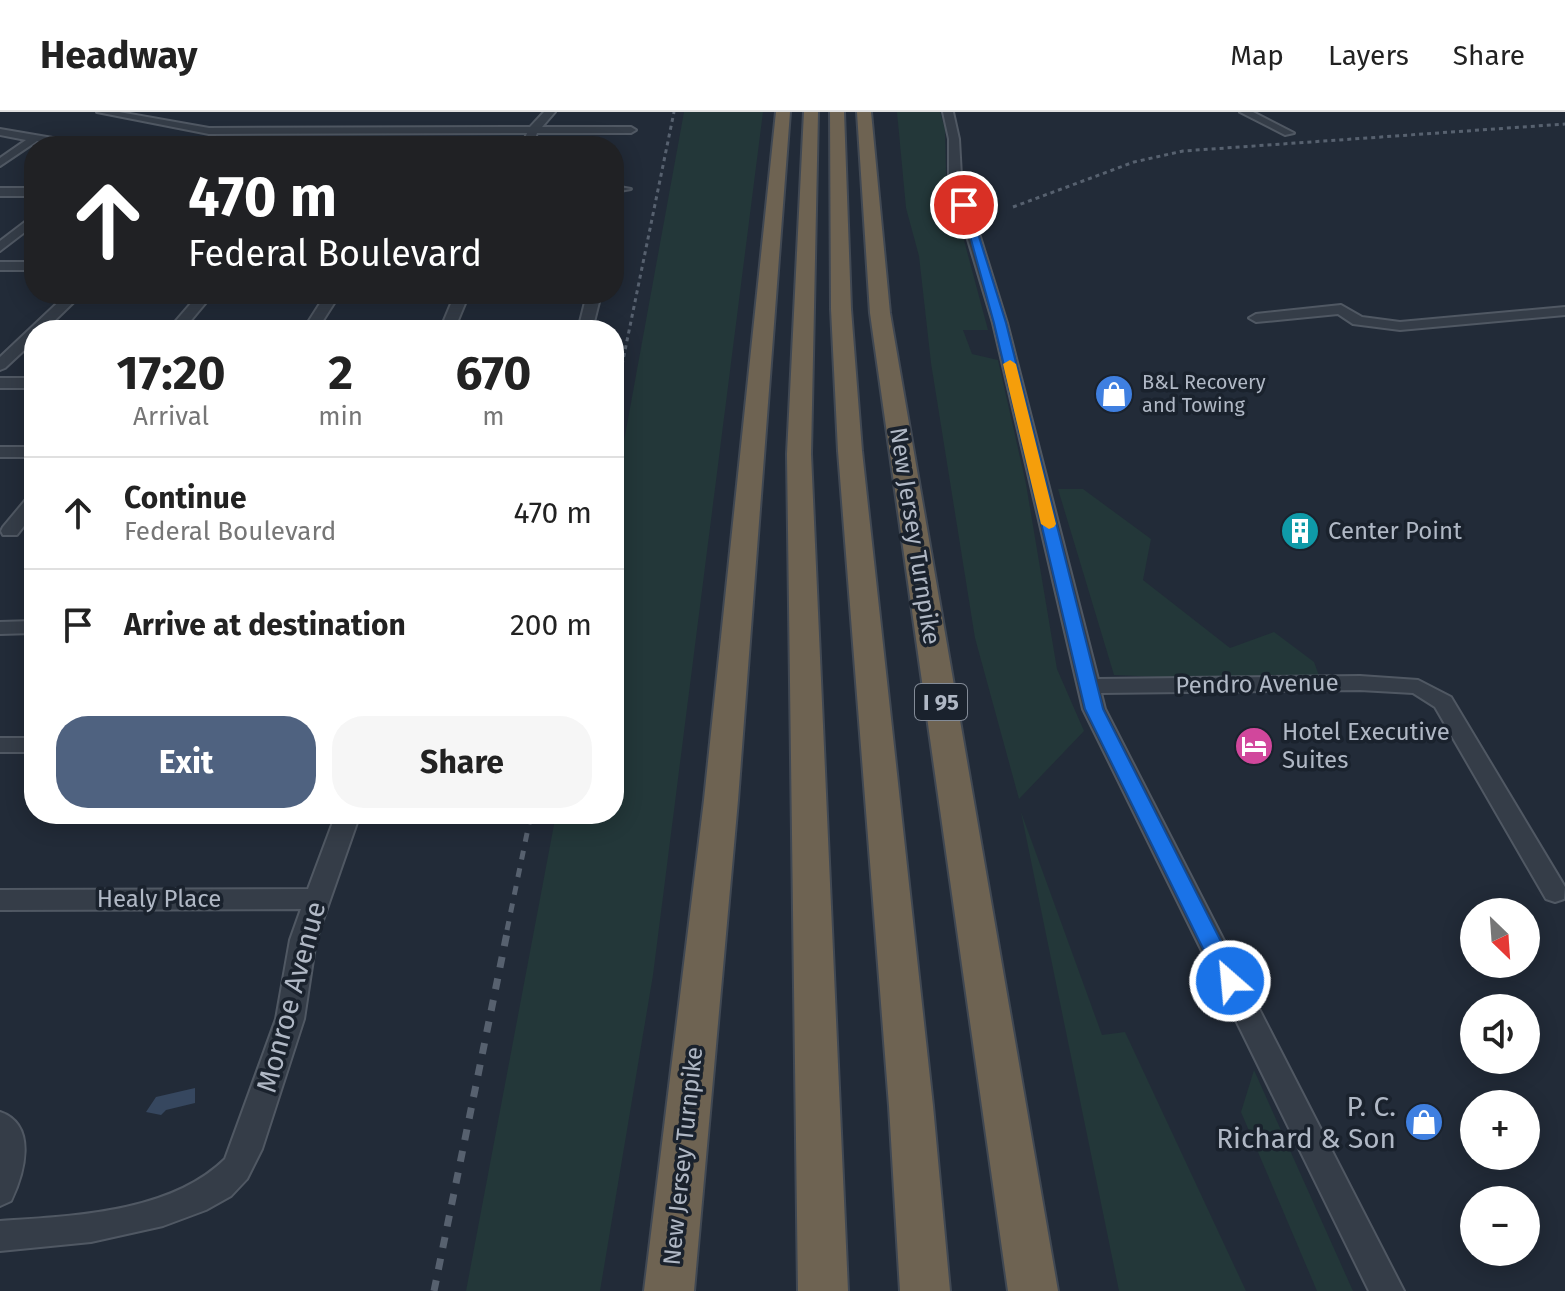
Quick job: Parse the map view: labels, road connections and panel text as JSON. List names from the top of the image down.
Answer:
{
  "streets": {
    "highway": ["New Jersey Turnpike", "I 95"],
    "street": ["Pendro Avenue", "Healy Place", "Monroe Avenue"]
  },
  "crossings": [
    ["Healy Place", "Monroe Avenue"]
  ],
  "places": {
    "shop": ["B&L Recovery and Towing", "P. C. Richard & Son"],
    "building": ["Center Point"],
    "hotel": ["Hotel Executive Suites"]
  },
  "north": "bottom right",
  "page": {
    "header": "Headway",
    "nav": ["Map", "Layers", "Share"],
    "turn": ["470 m", "Federal Boulevard"],
    "eta": [
      "17:20",
      "Arrival",
      "2",
      "min",
      "670",
      "m"
    ],
    "list": [
      {
        "name": "Continue",
        "note": "Federal Boulevard",
        "value": "470 m"
      },
      {
        "name": "Arrive at destination",
        "value": "200 m"
      }
    ],
    "buttons": ["Exit", "Share"],
    "map_buttons": ["+", "−"]
  }
}
